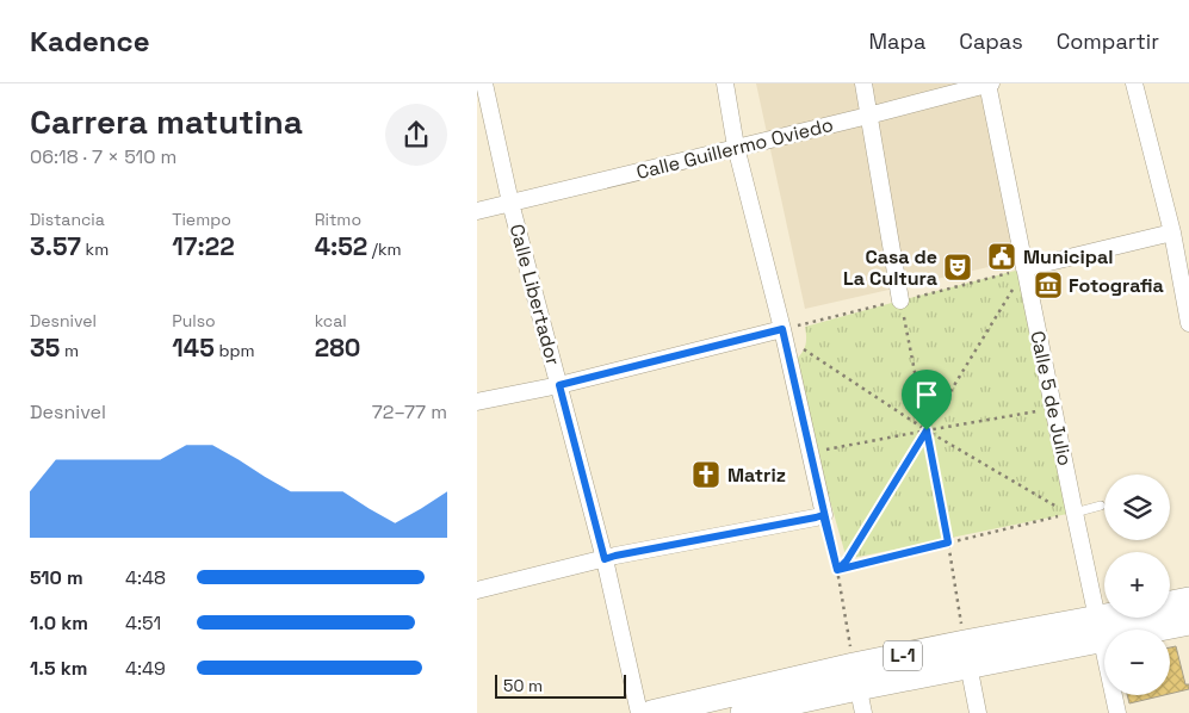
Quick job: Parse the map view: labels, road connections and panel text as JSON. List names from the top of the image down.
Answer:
{
  "streets": {
    "main road": ["L-1"],
    "street": ["Calle Guillermo Oviedo", "Calle Libertador", "Calle 5 de Julio"]
  },
  "crossings": [
    ["Calle Guillermo Oviedo", "Calle Libertador"],
    ["Calle Guillermo Oviedo", "Calle 5 de Julio"],
    ["Calle 5 de Julio", "L-1"]
  ],
  "places": {
    "public building": ["Municipal"],
    "theatre": ["Casa de La Cultura"],
    "museum": ["Fotografia"],
    "church": ["Matriz"]
  },
  "scale_bar": "50 m",
  "page": {
    "header": "Kadence",
    "nav": ["Mapa", "Capas", "Compartir"],
    "heading": ["Carrera matutina", "06:18 · 7 × 510 m"],
    "stats": [
      ["Distancia", "3.57 km"],
      ["Tiempo", "17:22"],
      ["Ritmo", "4:52 /km"],
      ["Desnivel", "35 m"],
      ["Pulso", "145 bpm"],
      ["kcal", "280"]
    ],
    "chart": ["Desnivel", "72–77 m"],
    "map_buttons": ["+", "−"],
    "list": [
      {
        "name": "510 m",
        "note": "4:48"
      },
      {
        "name": "1.0 km",
        "note": "4:51"
      },
      {
        "name": "1.5 km",
        "note": "4:49"
      }
    ],
    "scale": "50 m"
  }
}
